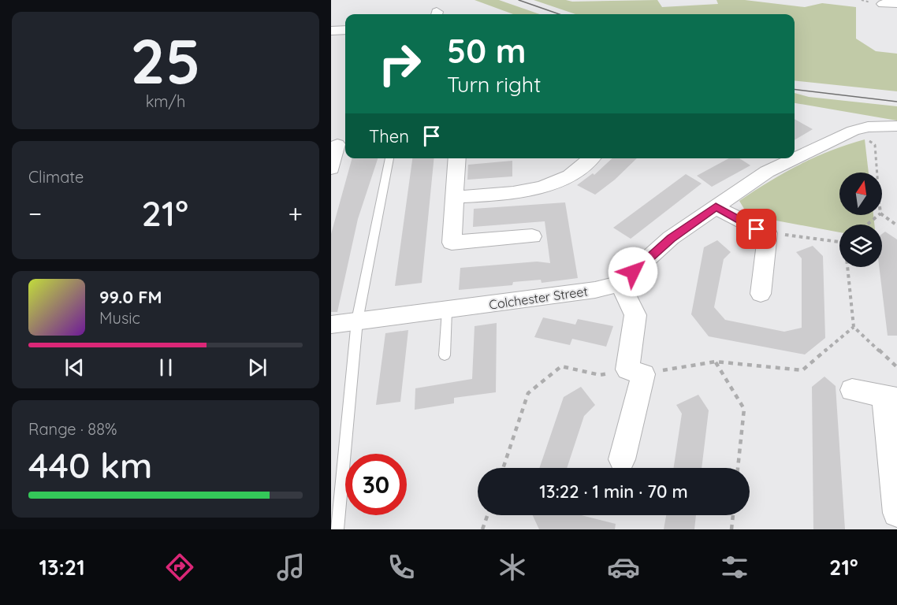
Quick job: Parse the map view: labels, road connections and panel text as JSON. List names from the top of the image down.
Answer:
{
  "streets": {
    "street": ["Colchester Street"]
  },
  "north": "top",
  "page": {
    "tile": [
      ["25", "km/h"],
      "Climate",
      ["Range · 88%", "440 km"]
    ],
    "turn": ["50 m", "Turn right"],
    "then": "Then",
    "heat": ["−", "21°", "+"],
    "song": ["99.0 FM", "Music"],
    "limit": "30",
    "trip": "13:22 · 1 min · 70 m",
    "tabs": ["13:21", "21°"]
  }
}
